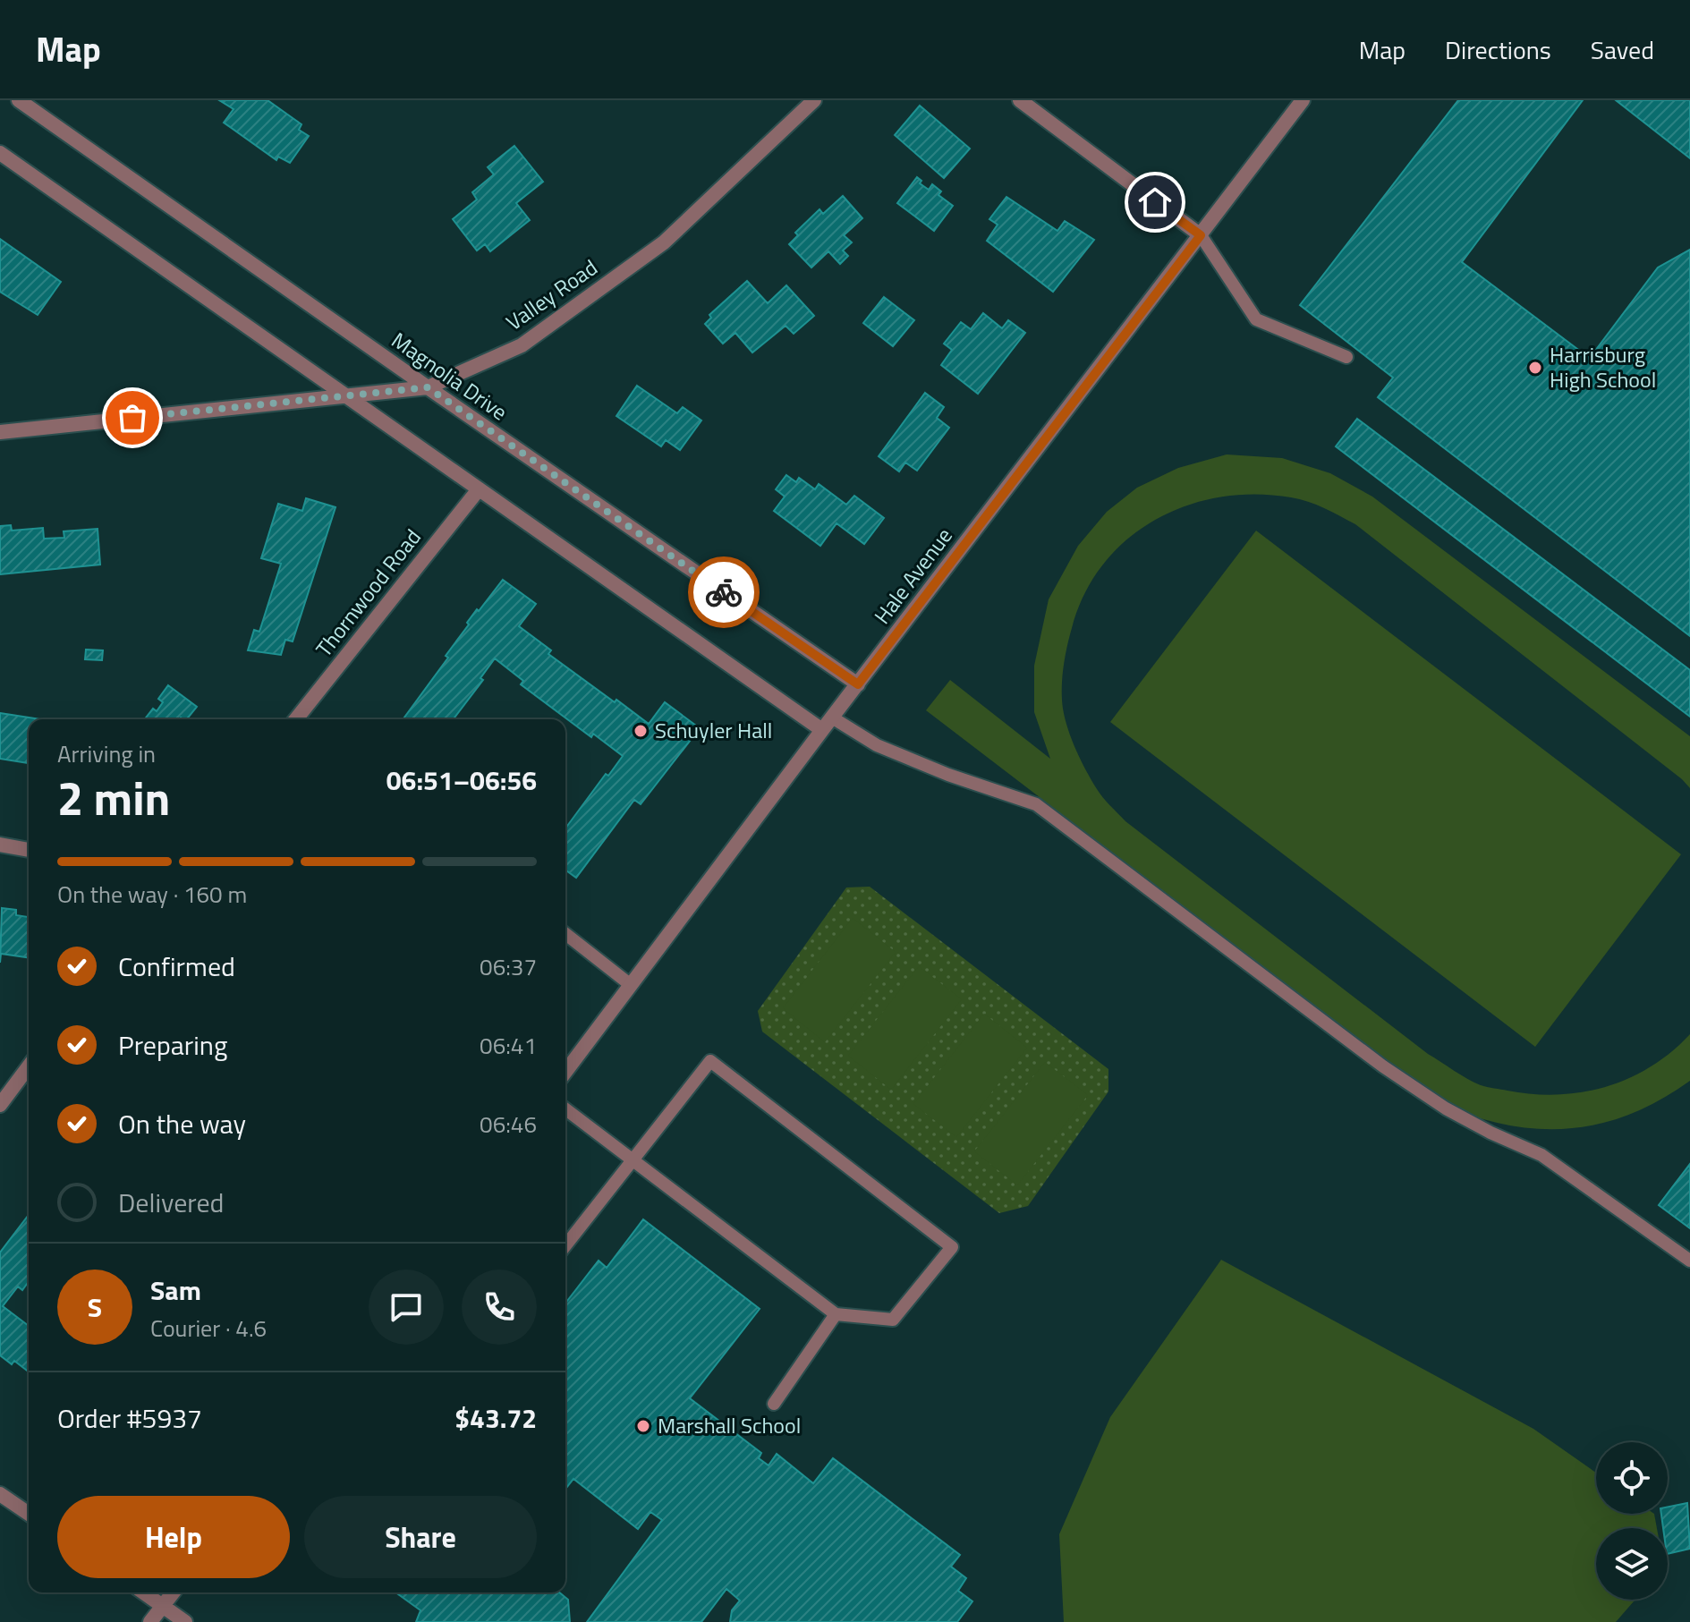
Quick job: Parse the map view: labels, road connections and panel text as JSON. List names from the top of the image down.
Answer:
{
  "streets": {
    "street": [
      "Valley Road",
      "Magnolia Drive",
      "Hale Avenue",
      "Thornwood Road"
    ]
  },
  "crossings": [
    ["Valley Road", "Magnolia Drive"],
    ["Magnolia Drive", "Hale Avenue"]
  ],
  "places": ["Harrisburg High School", "Schuyler Hall", "Marshall School"],
  "page": {
    "header": "Map",
    "nav": ["Map", "Directions", "Saved"],
    "heading": ["2 min", "Arriving in", "06:51–06:56"],
    "panel": [
      "Sam",
      "Courier · 4.6",
      "Order #5937",
      "$43.72"
    ],
    "bar": "On the way · 160 m",
    "list": [
      ["Confirmed", "06:37"],
      ["Preparing", "06:41"],
      ["On the way", "06:46"],
      "Delivered"
    ],
    "round": "S",
    "buttons": ["Help", "Share"]
  }
}
